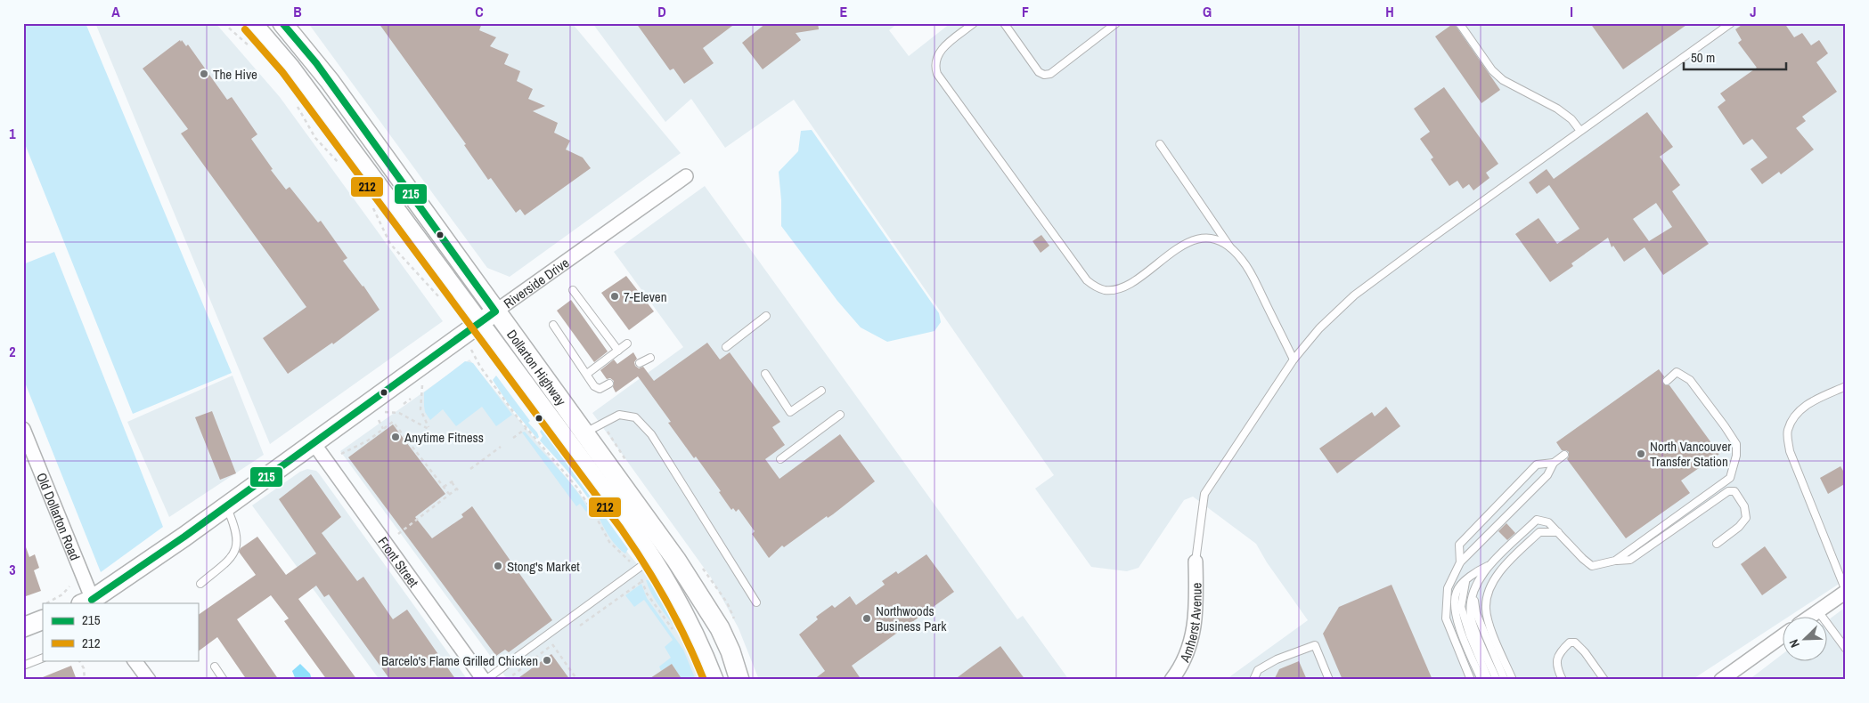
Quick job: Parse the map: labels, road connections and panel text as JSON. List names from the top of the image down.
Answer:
{
  "streets": {
    "main road": ["Riverside Drive", "Dollarton Highway"],
    "street": ["Old Dollarton Road", "Front Street", "Amherst Avenue"]
  },
  "crossings": [
    ["Riverside Drive", "Dollarton Highway"],
    ["Riverside Drive", "Old Dollarton Road"],
    ["Riverside Drive", "Front Street"]
  ],
  "places": [
    "The Hive",
    "7-Eleven",
    "Anytime Fitness",
    "North Vancouver Transfer Station",
    "Stong's Market",
    "Northwoods Business Park",
    "Barcelo's Flame Grilled Chicken"
  ],
  "lines": ["transit line 215", "transit line 212"],
  "legend": ["215", "212"],
  "scale_bar": "50 m",
  "north": "bottom left",
  "grid": {
    "columns": [
      "A",
      "B",
      "C",
      "D",
      "E",
      "F",
      "G",
      "H",
      "I",
      "J"
    ],
    "rows": ["1", "2", "3"]
  }
}
